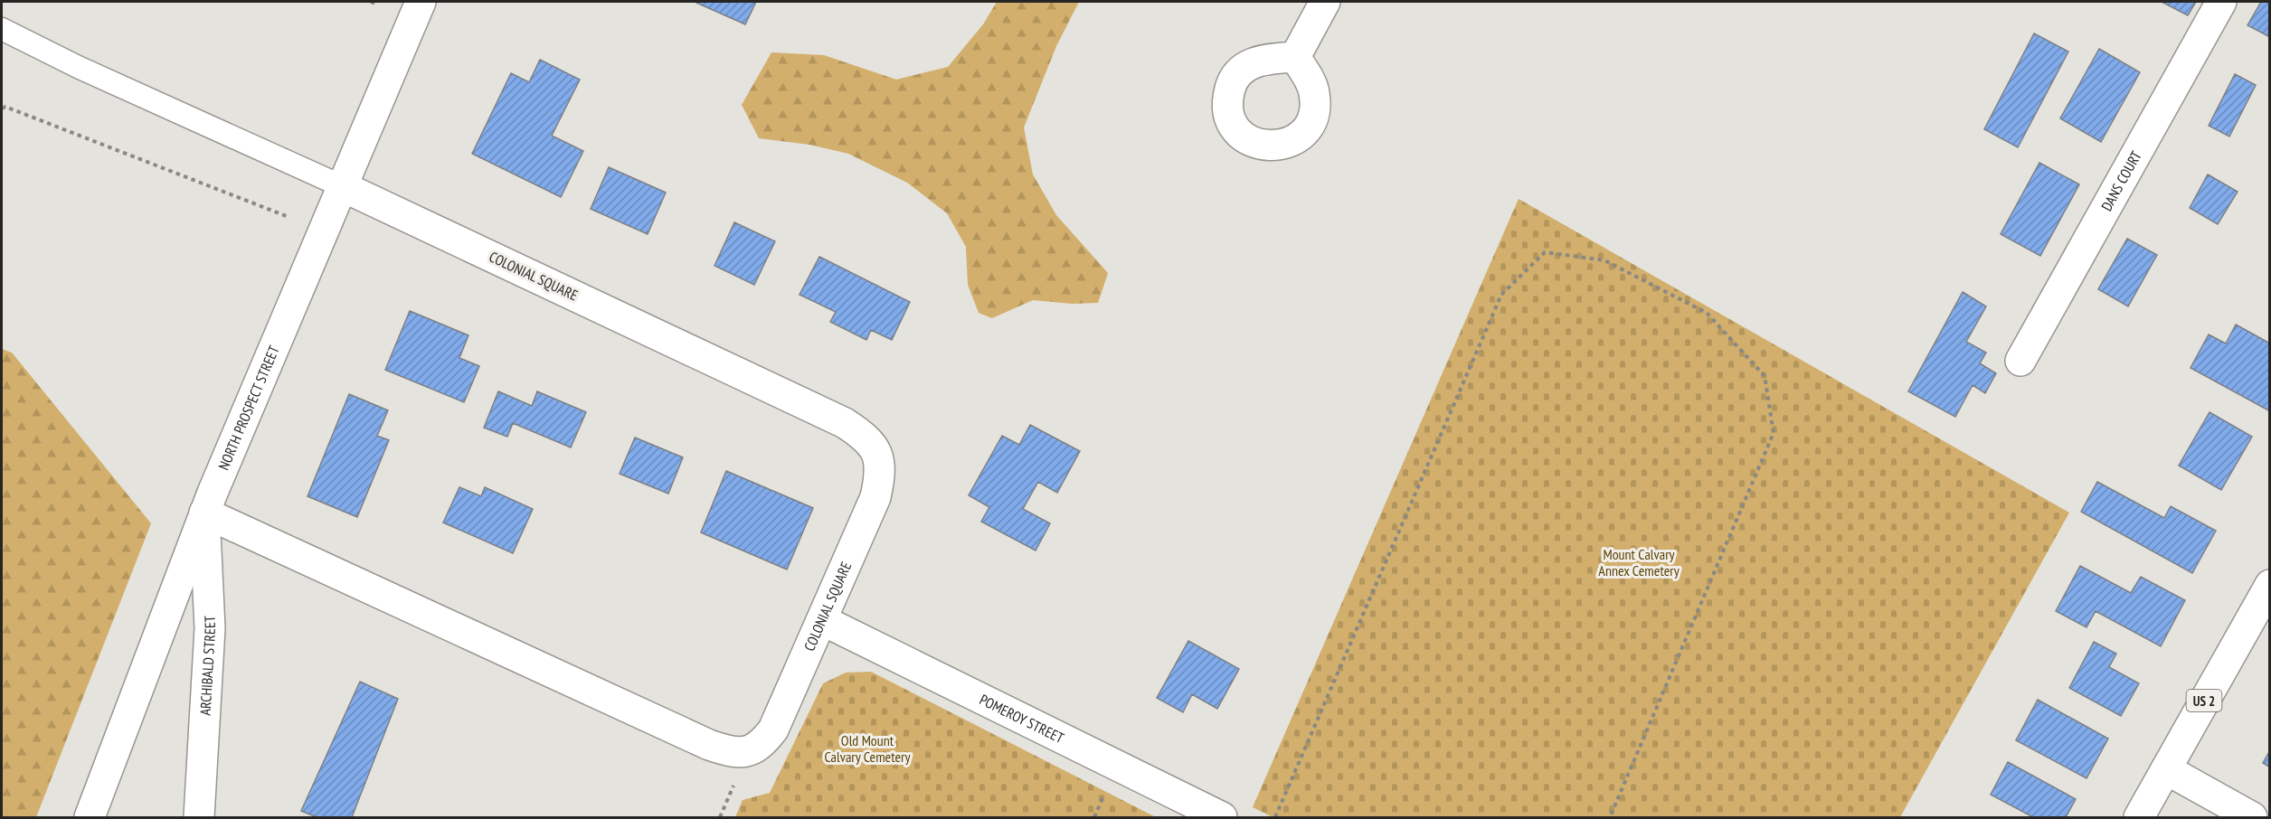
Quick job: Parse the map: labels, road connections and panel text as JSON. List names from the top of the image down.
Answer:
{
  "streets": {
    "street": [
      "DANS COURT",
      "COLONIAL SQUARE",
      "NORTH PROSPECT STREET",
      "ARCHIBALD STREET",
      "US 2",
      "POMEROY STREET"
    ]
  },
  "crossings": [
    ["COLONIAL SQUARE", "NORTH PROSPECT STREET"],
    ["COLONIAL SQUARE", "ARCHIBALD STREET"],
    ["COLONIAL SQUARE", "POMEROY STREET"],
    ["NORTH PROSPECT STREET", "ARCHIBALD STREET"]
  ],
  "parks": ["Mount Calvary Annex Cemetery", "Old Mount Calvary Cemetery"]
}
